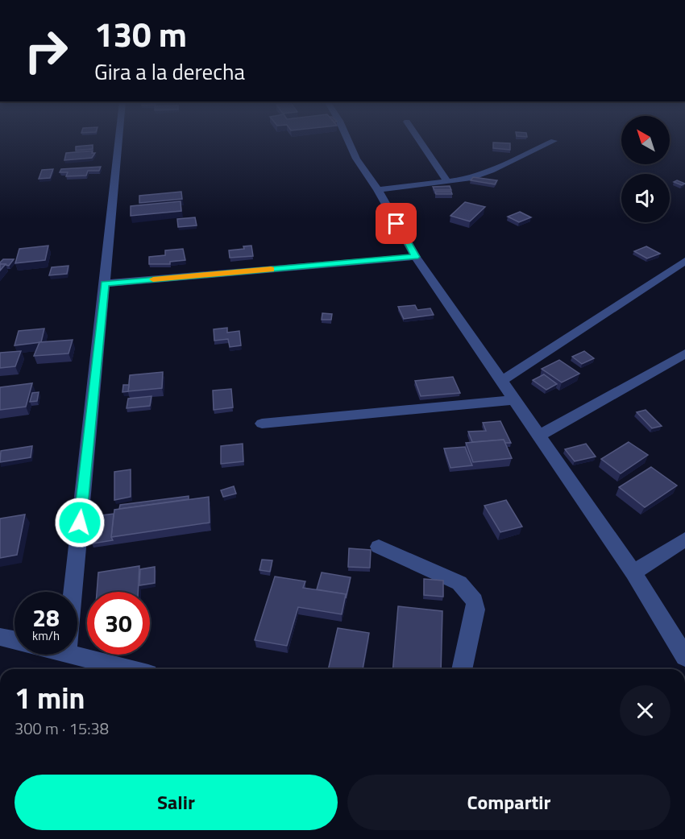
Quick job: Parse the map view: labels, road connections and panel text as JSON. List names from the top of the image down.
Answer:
{
  "north": "top left",
  "page": {
    "turn": ["130 m", "Gira a la derecha"],
    "speed": "28 km/h",
    "limit": "30",
    "heading": ["1 min", "300 m · 15:38"],
    "buttons": ["Salir", "Compartir"]
  }
}
